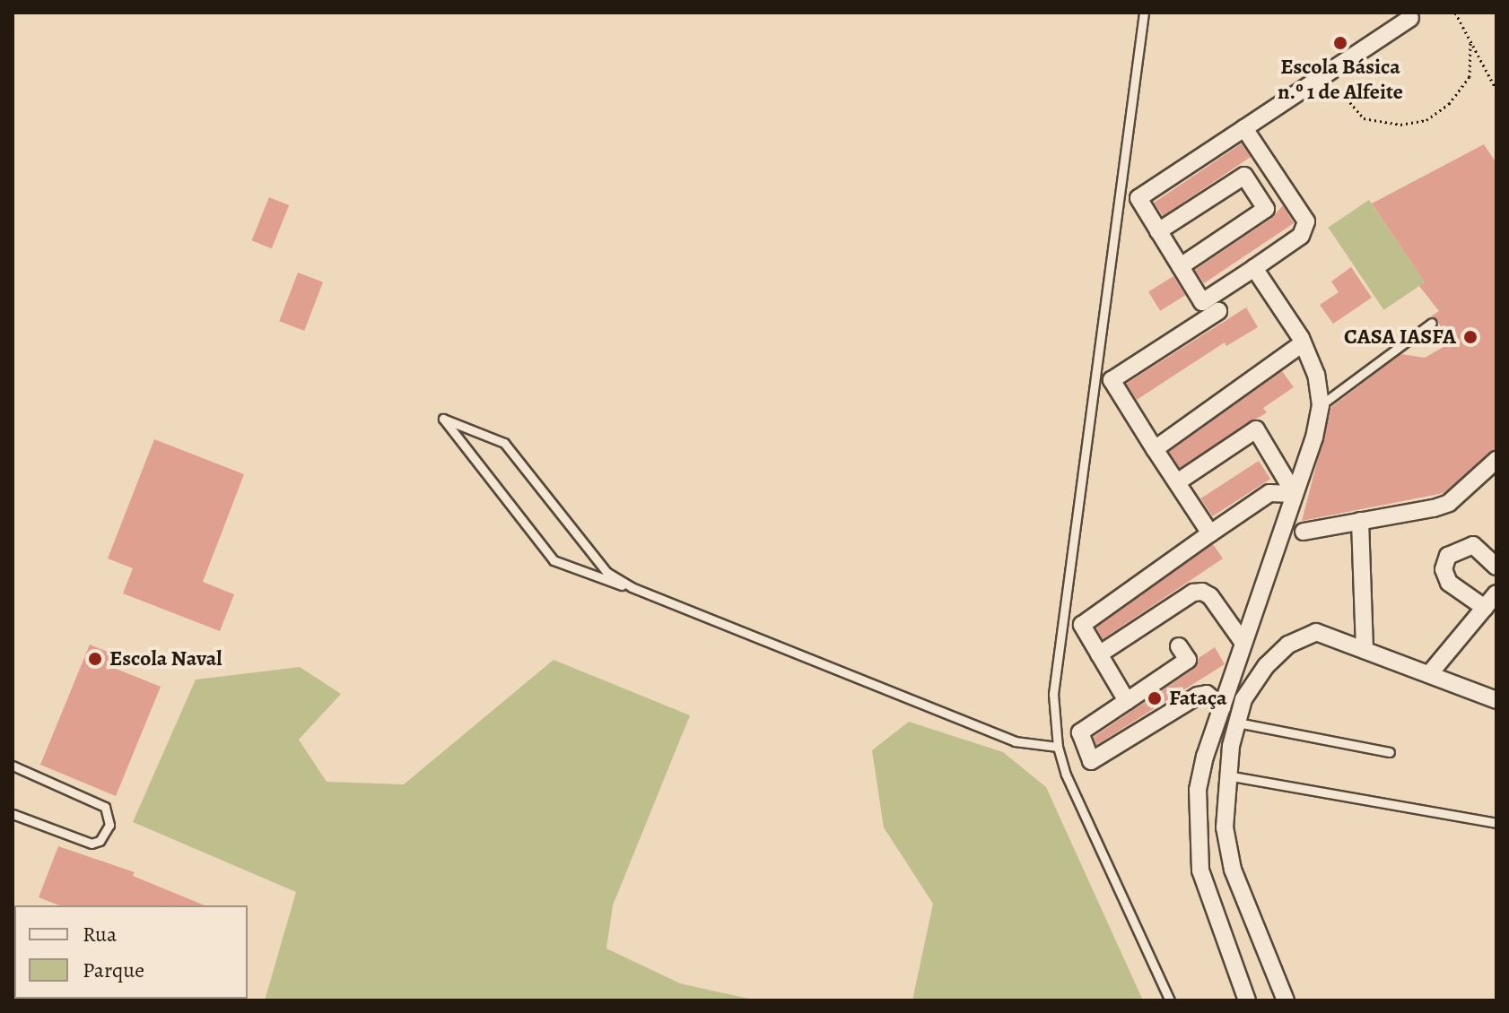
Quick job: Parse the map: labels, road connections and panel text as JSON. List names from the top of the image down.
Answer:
{
  "places": [
    "Escola Básica n.º 1 de Alfeite",
    "CASA IASFA",
    "Escola Naval",
    "Fataça"
  ],
  "legend": ["Rua", "Parque"]
}
